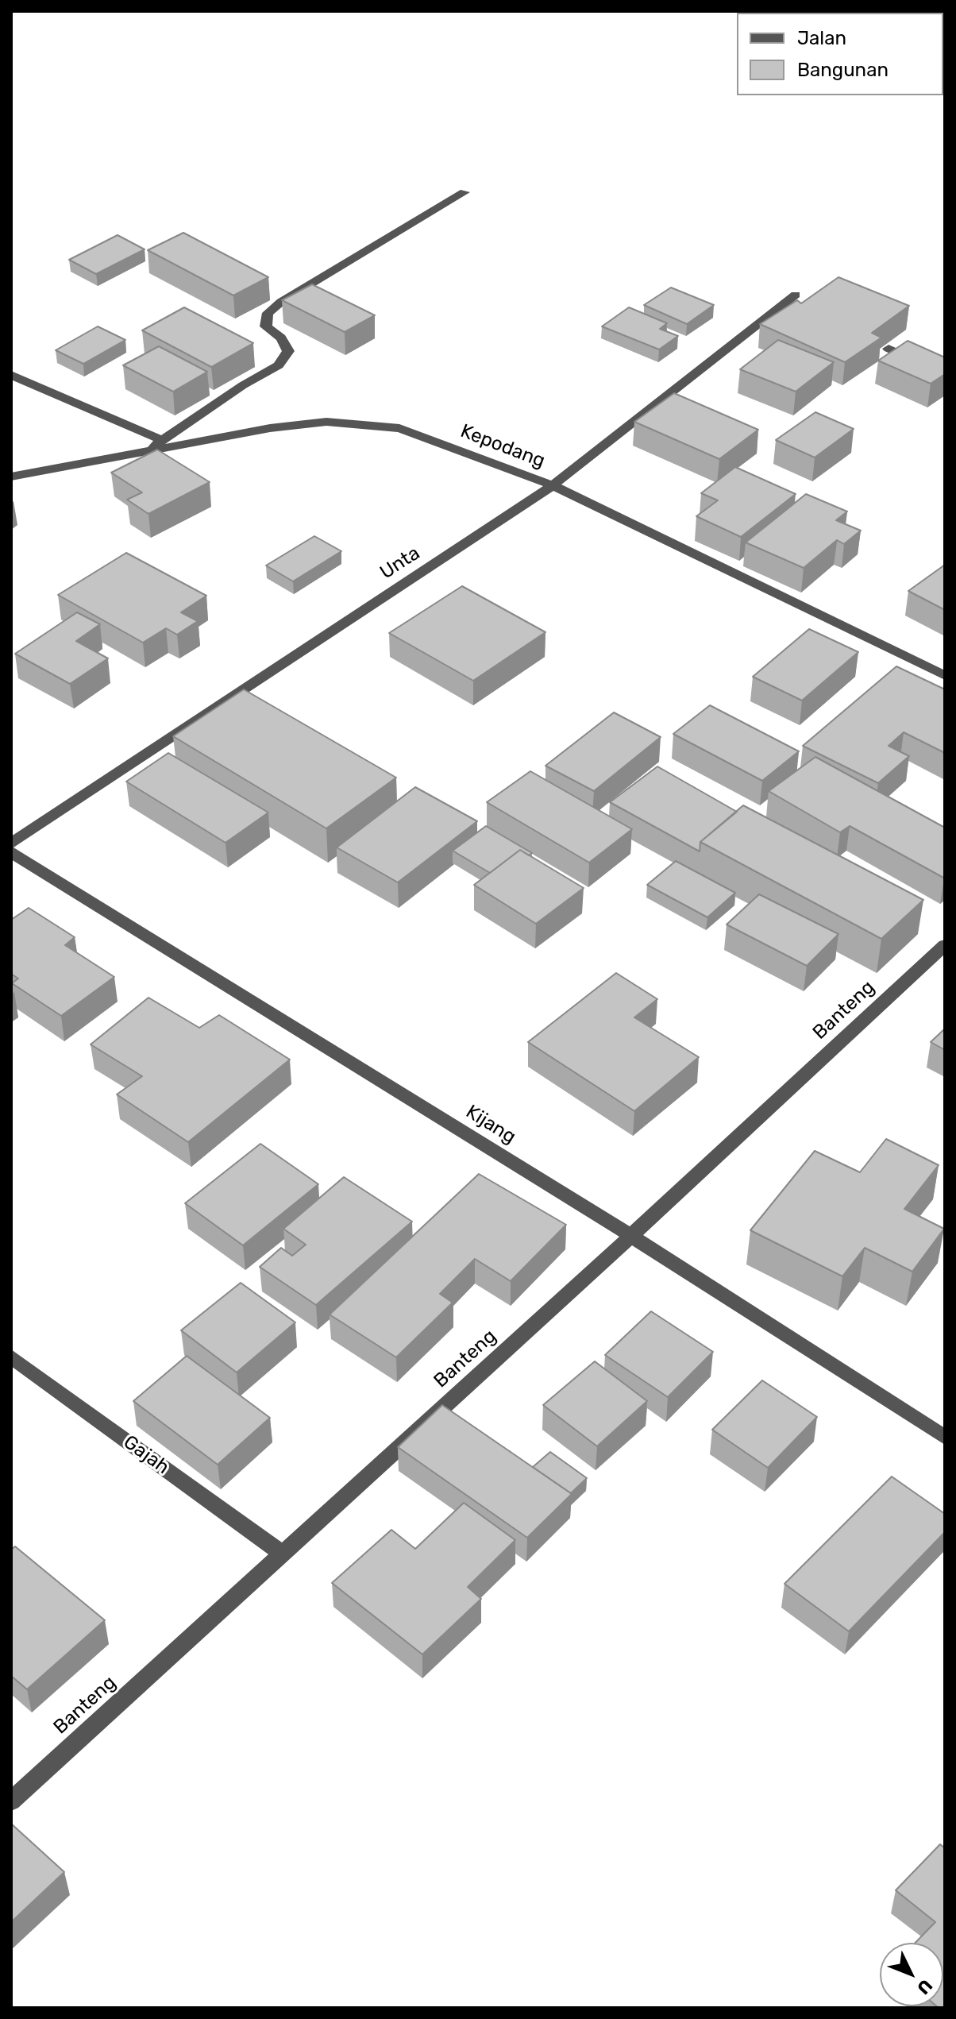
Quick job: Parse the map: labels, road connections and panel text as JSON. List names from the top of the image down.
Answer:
{
  "streets": {
    "street": [
      "Kepodang",
      "Unta",
      "Banteng",
      "Kijang",
      "Gajah"
    ]
  },
  "crossings": [
    ["Kepodang", "Unta"],
    ["Banteng", "Kijang"],
    ["Banteng", "Gajah"]
  ],
  "legend": ["Jalan", "Bangunan"],
  "north": "bottom right"
}
